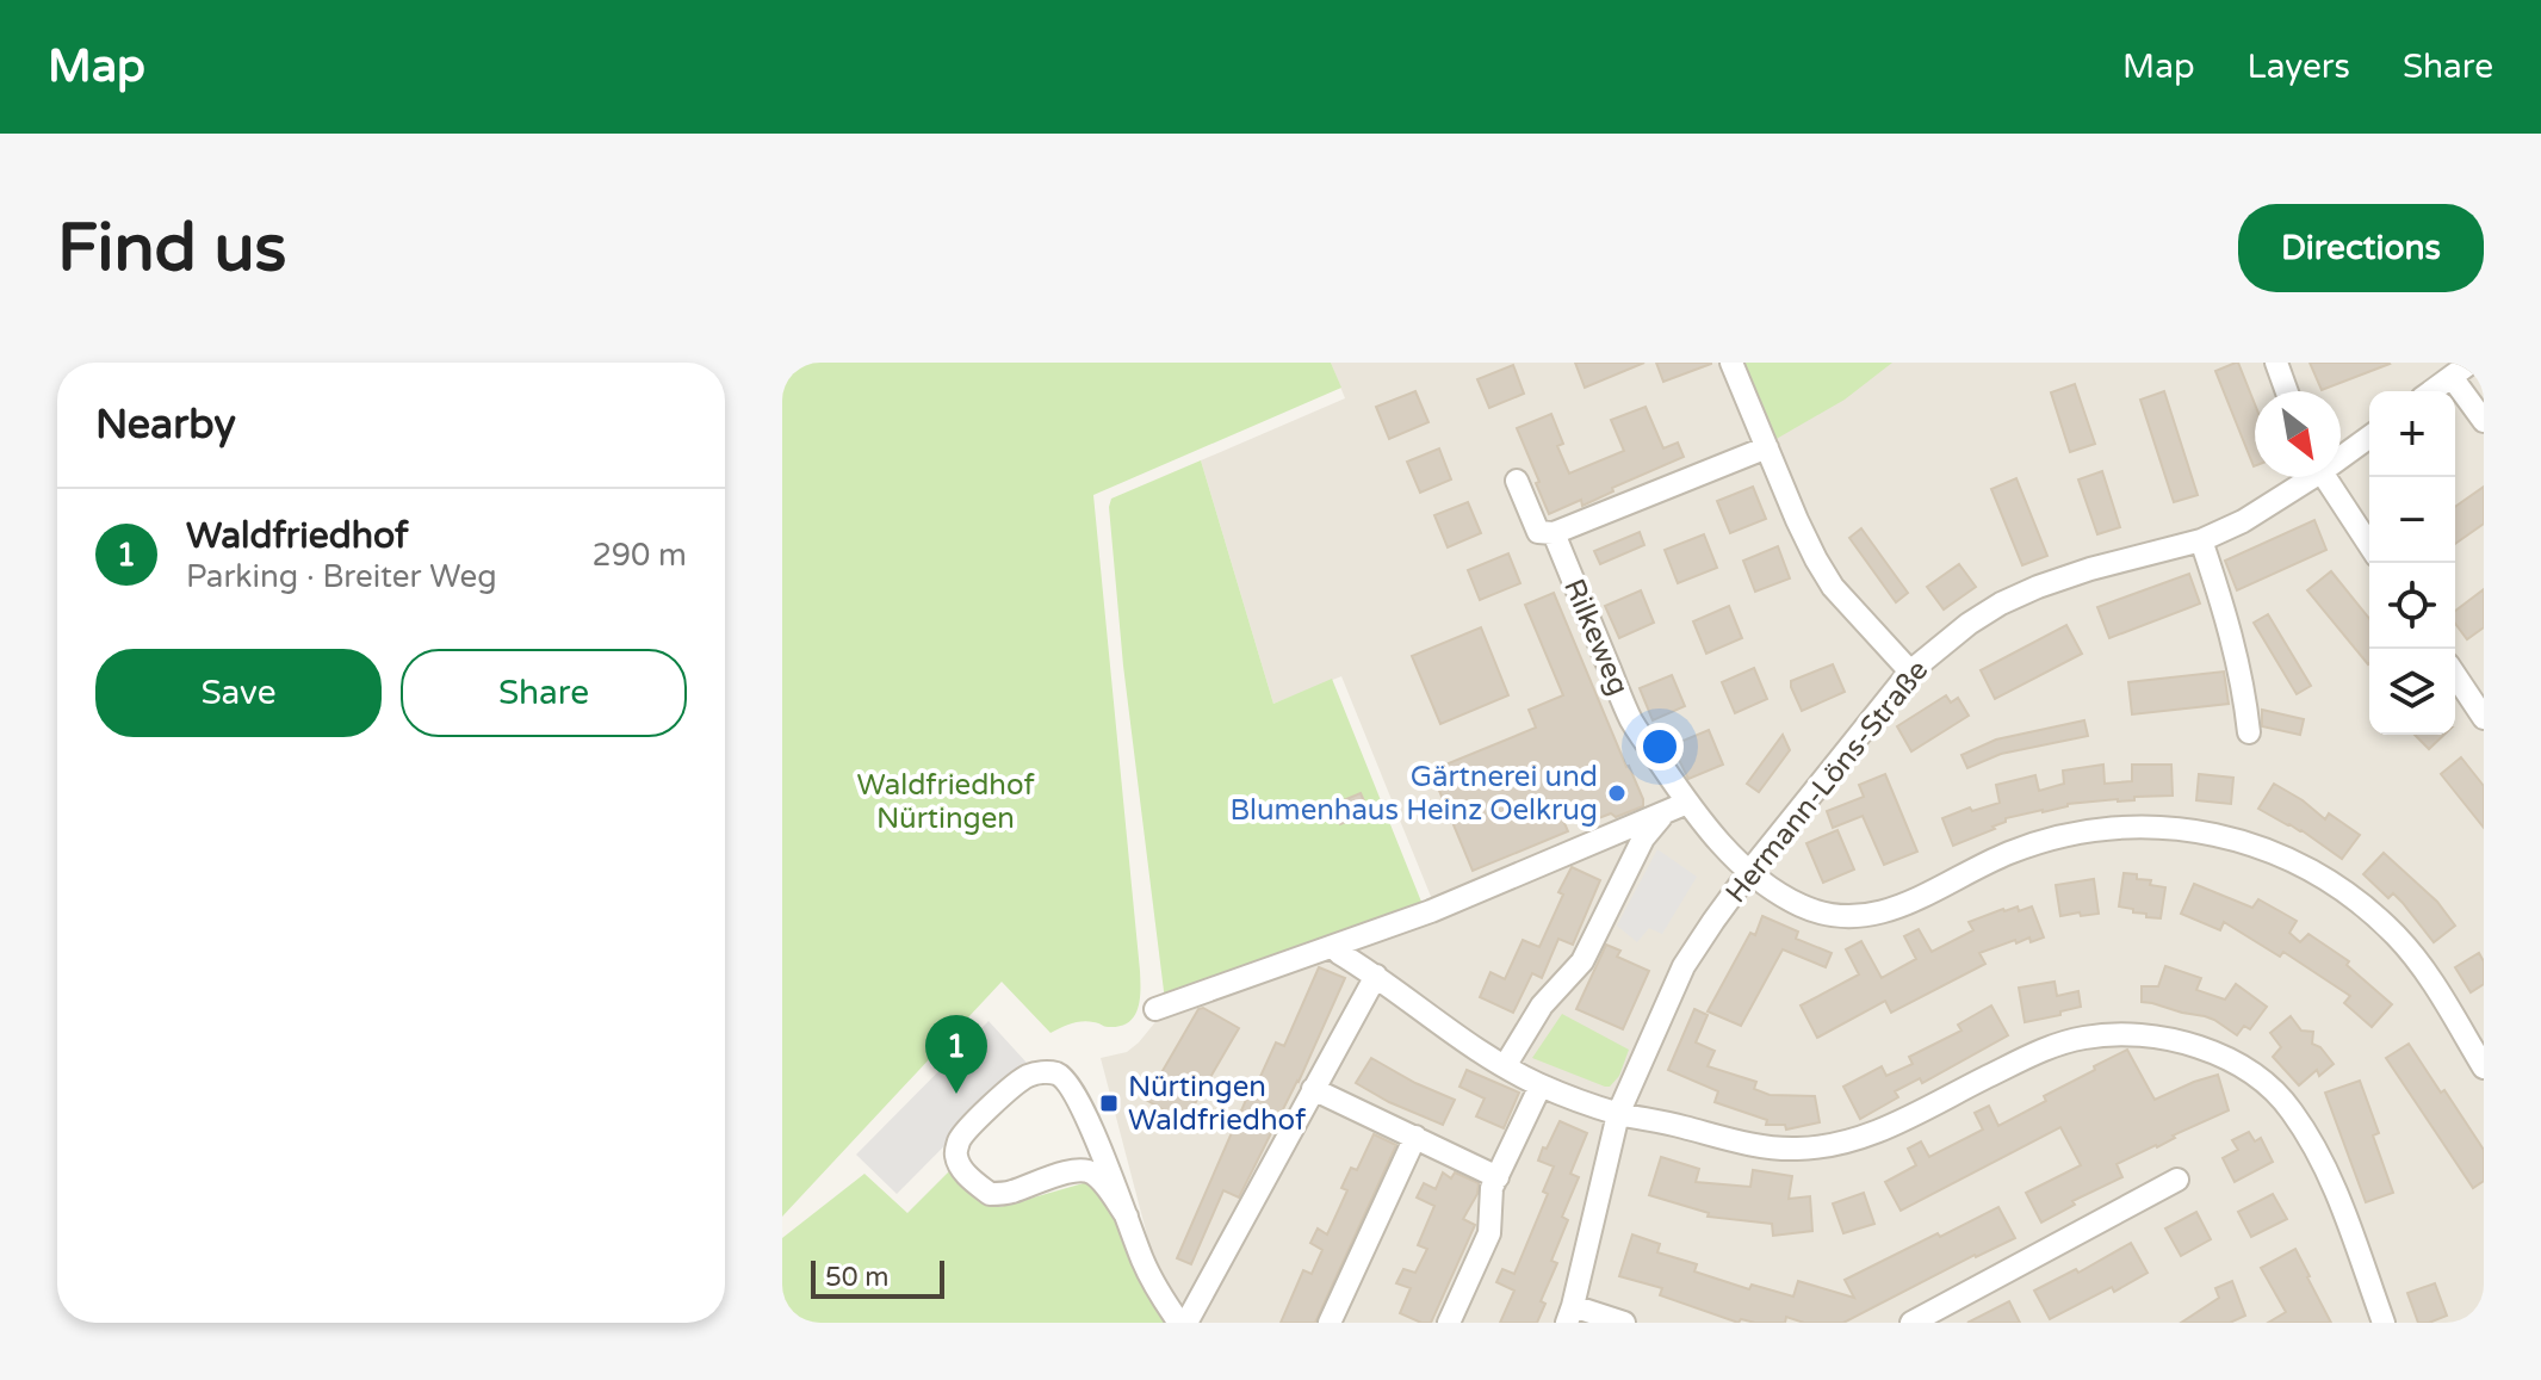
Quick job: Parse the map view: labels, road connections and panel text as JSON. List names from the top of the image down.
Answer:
{
  "streets": {
    "street": ["Rilkeweg", "Hermann-Löns-Straße"]
  },
  "crossings": [
    ["Rilkeweg", "Hermann-Löns-Straße"]
  ],
  "parks": ["Waldfriedhof Nürtingen"],
  "places": {
    "other": ["Gärtnerei und Blumenhaus Heinz Oelkrug"],
    "transit": ["Nürtingen Waldfriedhof"]
  },
  "scale_bar": "50 m",
  "north": "bottom right",
  "page": {
    "header": "Map",
    "nav": ["Map", "Layers", "Share"],
    "buttons": [
      "Directions",
      ["Save", "Share"]
    ],
    "title": "Find us",
    "heading": "Nearby",
    "map_buttons": ["+", "−"],
    "list": [
      {
        "mark": "1",
        "name": "Waldfriedhof",
        "note": "Parking · Breiter Weg",
        "value": "290 m"
      }
    ],
    "pins": "1",
    "scale": "50 m"
  }
}
